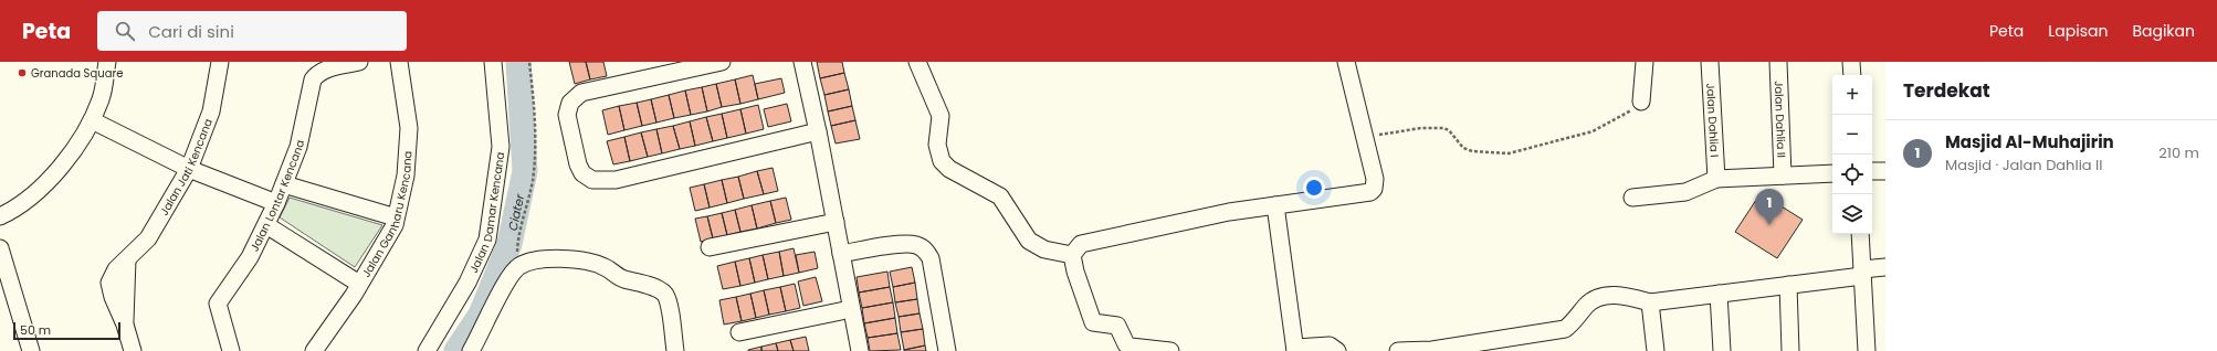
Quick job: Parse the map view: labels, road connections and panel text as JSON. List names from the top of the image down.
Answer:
{
  "streets": {
    "street": [
      "Jalan Dahlia II",
      "Jalan Dahlia I",
      "Jalan Jati Kencana",
      "Jalan Lontar Kencana",
      "Jalan Damar Kencana",
      "Jalan Ganharu Kencana"
    ]
  },
  "water": ["Ciater"],
  "places": ["Granada Square"],
  "scale_bar": "50 m",
  "page": {
    "header": "Peta",
    "search": "Cari di sini",
    "nav": ["Peta", "Lapisan", "Bagikan"],
    "heading": "Terdekat",
    "map_buttons": ["+", "−"],
    "list": [
      {
        "mark": "1",
        "name": "Masjid Al-Muhajirin",
        "note": "Masjid · Jalan Dahlia II",
        "value": "210 m"
      }
    ],
    "pins": "1",
    "scale": "50 m"
  }
}
